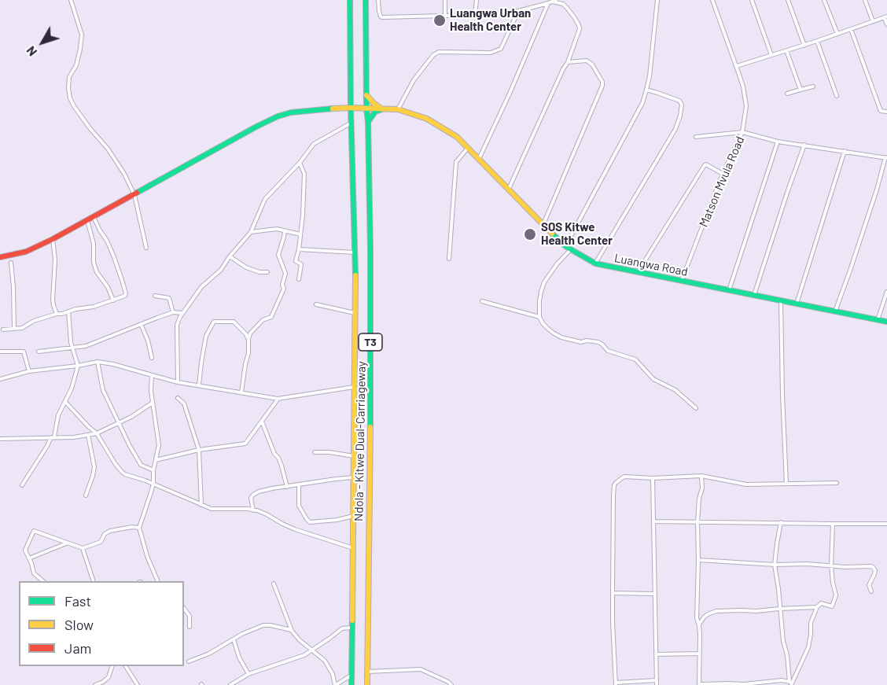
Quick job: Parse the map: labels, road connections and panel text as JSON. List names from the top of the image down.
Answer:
{
  "streets": {
    "main road": ["Luangwa Road", "T3", "Ndola - Kitwe Dual-Carriageway"],
    "street": ["Matson Mvula Road"]
  },
  "crossings": [
    ["Matson Mvula Road", "Luangwa Road"],
    ["Luangwa Road", "Ndola - Kitwe Dual-Carriageway"]
  ],
  "places": ["Luangwa Urban Health Center", "SOS Kitwe Health Center"],
  "legend": ["Fast", "Slow", "Jam"],
  "north": "bottom left"
}
